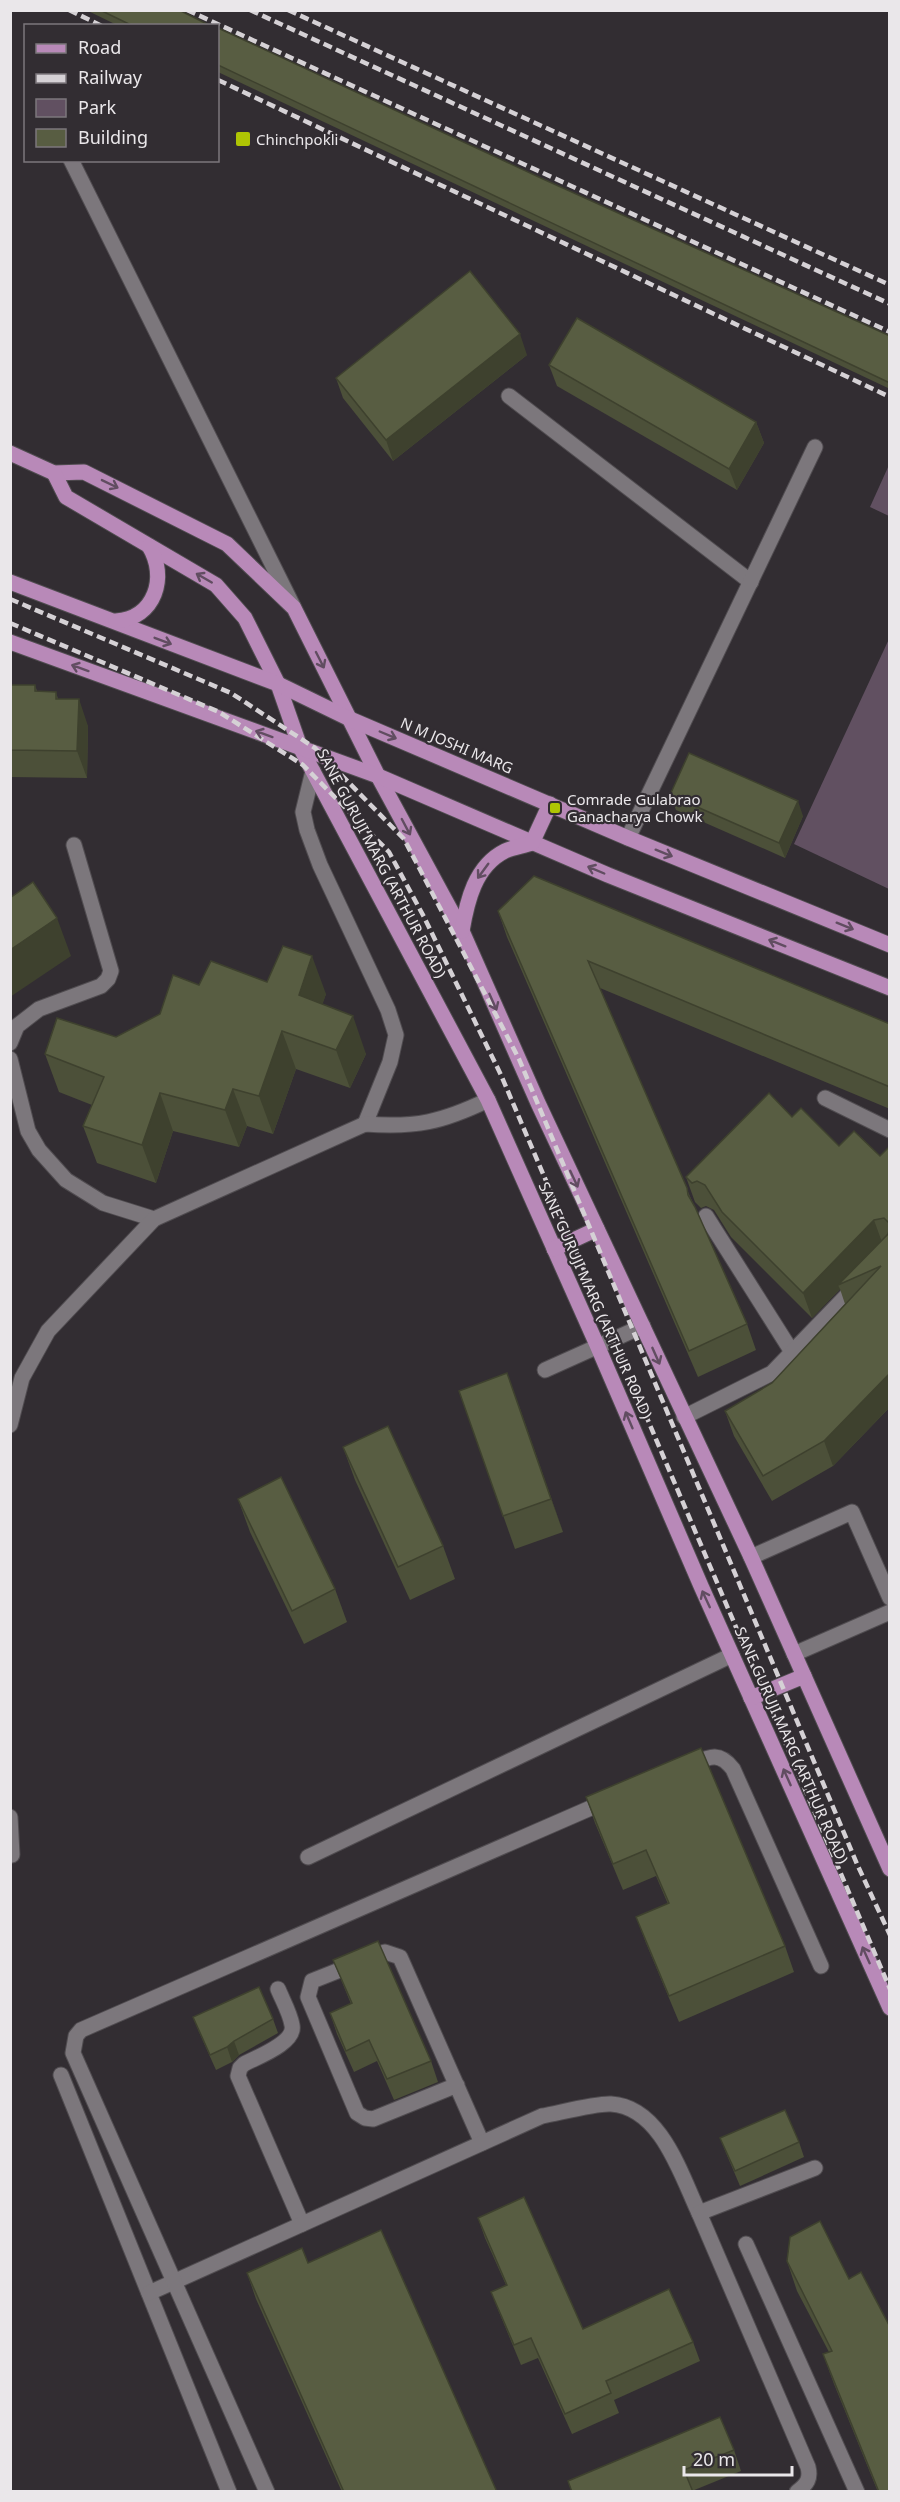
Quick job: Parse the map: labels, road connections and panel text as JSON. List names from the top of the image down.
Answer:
{
  "streets": {
    "main road": ["N M JOSHI MARG", "SANE GURUJI MARG (ARTHUR ROAD)"]
  },
  "crossings": [
    ["N M JOSHI MARG", "SANE GURUJI MARG (ARTHUR ROAD)"]
  ],
  "places": {
    "transit": ["Chinchpokli", "Comrade Gulabrao Ganacharya Chowk"]
  },
  "legend": [
    "Road",
    "Railway",
    "Park",
    "Building"
  ],
  "scale_bar": "20 m"
}
